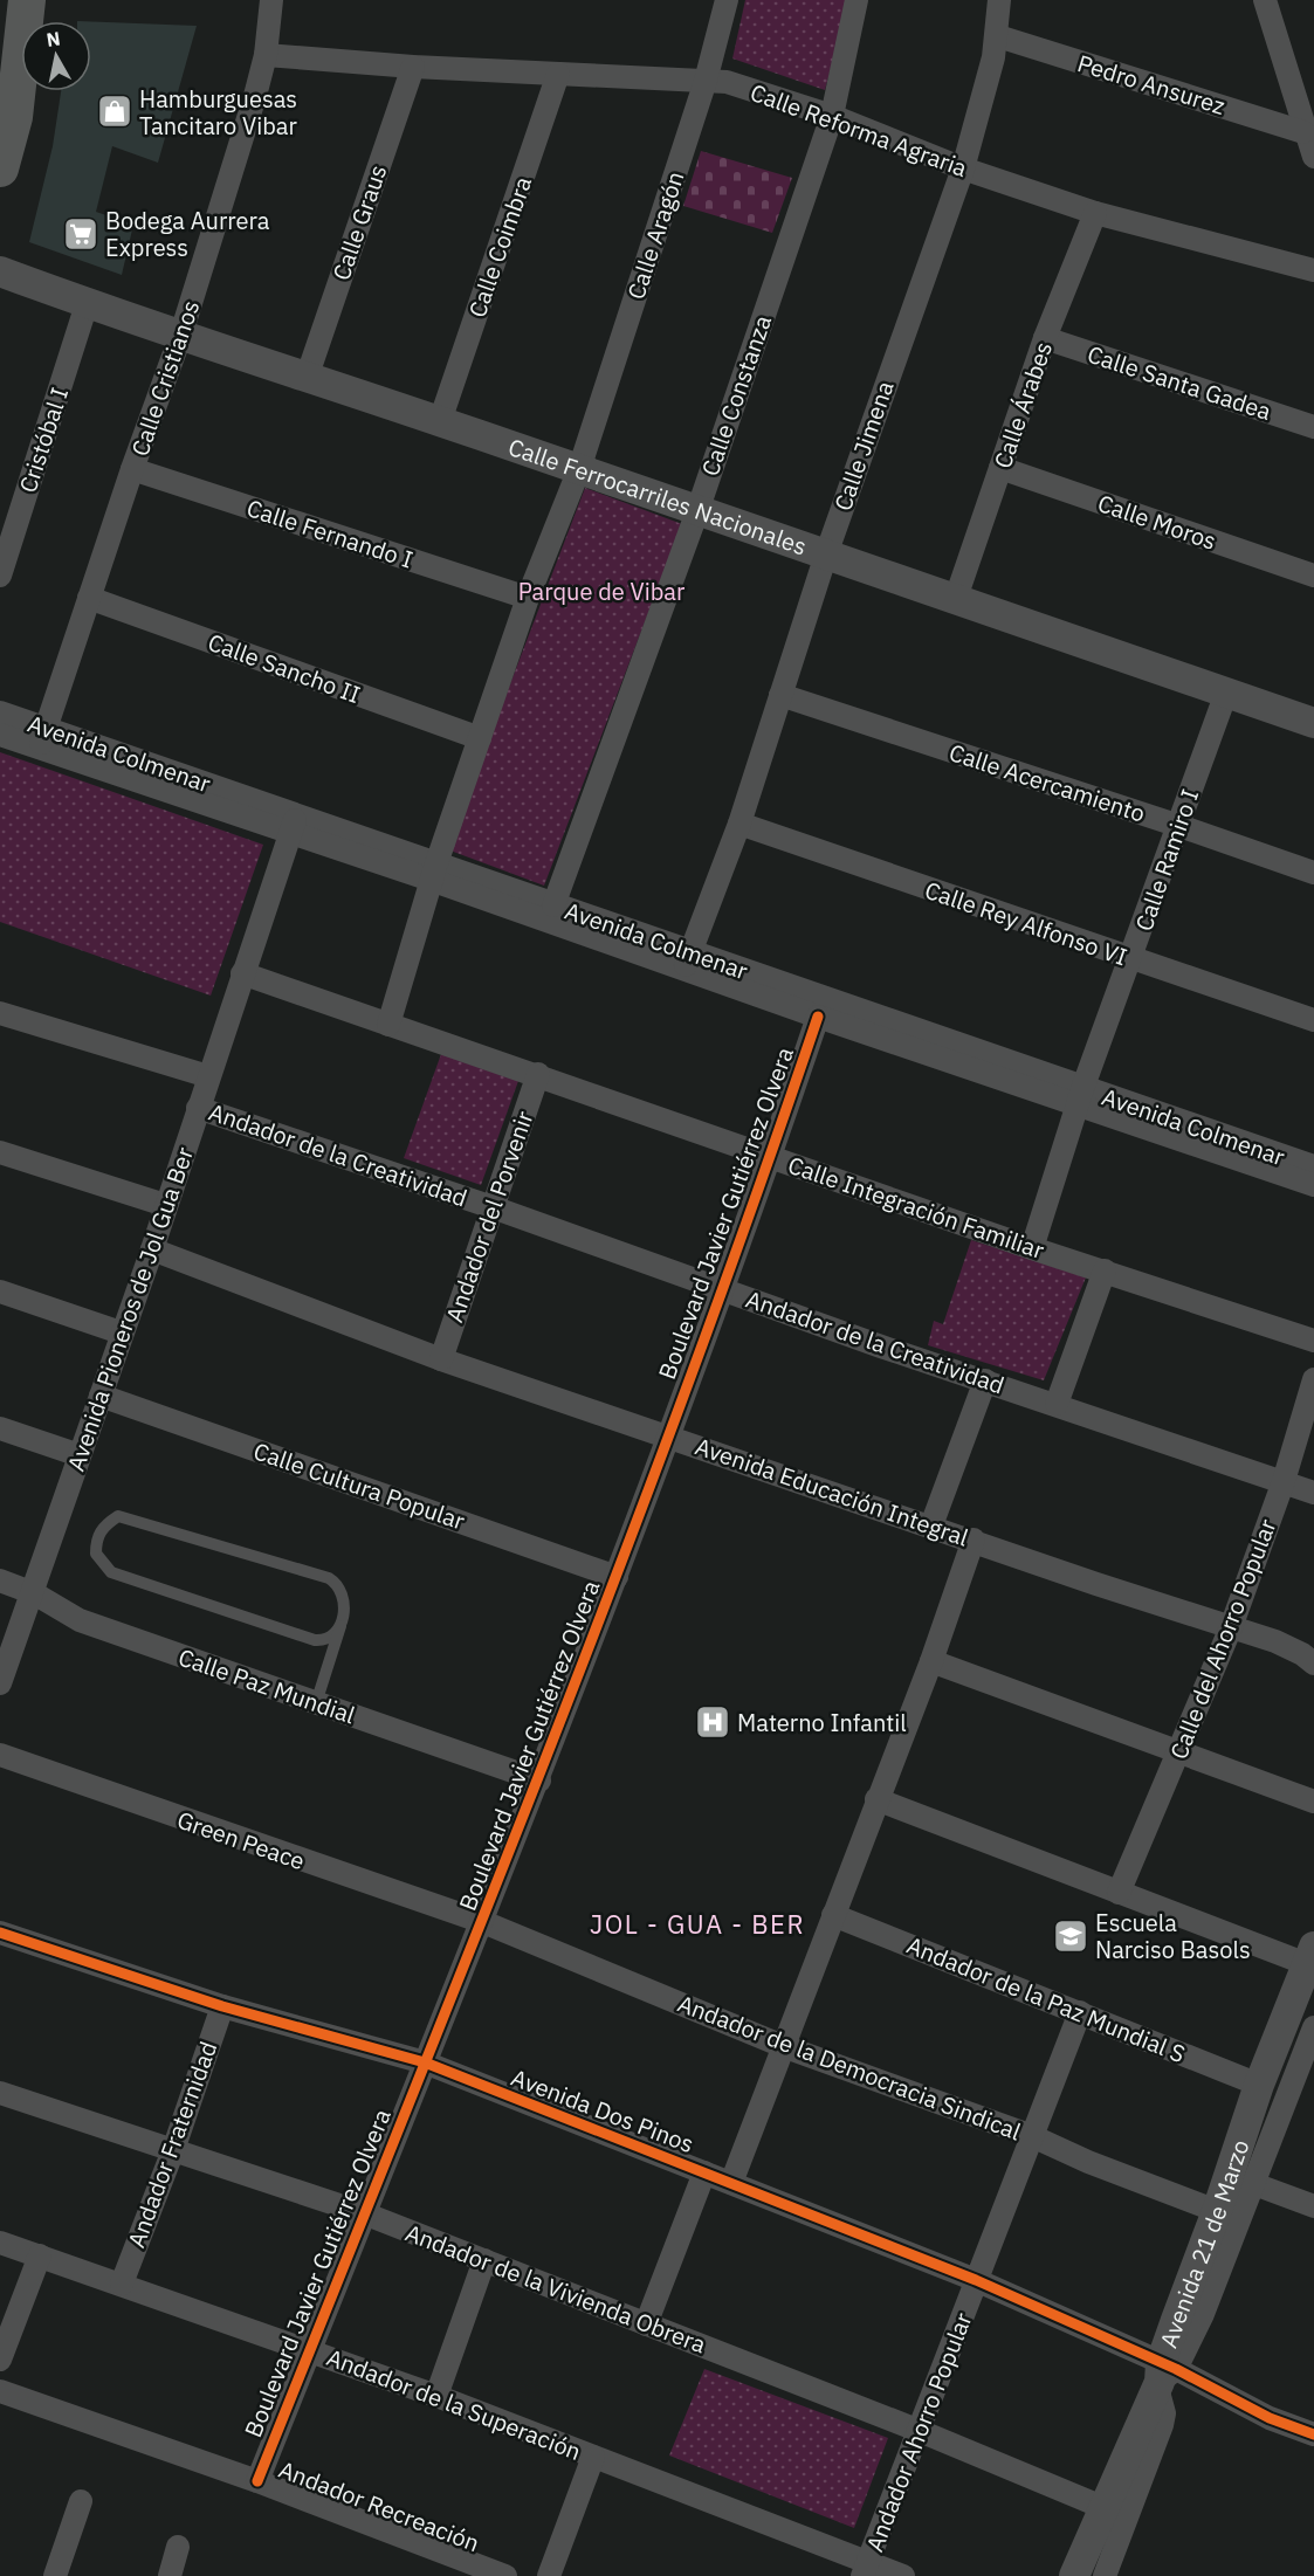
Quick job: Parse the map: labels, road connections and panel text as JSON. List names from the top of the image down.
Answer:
{
  "streets": {
    "street": [
      "Pedro Ansurez",
      "Calle Reforma Agraria",
      "Calle Graus",
      "Calle Aragón",
      "Calle Coimbra",
      "Calle Cristianos",
      "Calle Santa Gadea",
      "Calle Constanza",
      "Calle Árabes",
      "Cristóbal I",
      "Calle Jimena",
      "Calle Ferrocarriles Nacionales",
      "Calle Moros",
      "Calle Fernando I",
      "Calle Sancho II",
      "Avenida Colmenar",
      "Calle Acercamiento",
      "Calle Ramiro I",
      "Calle Rey Alfonso VI",
      "Andador de la Creatividad",
      "Calle Integración Familiar",
      "Boulevard Javier Gutiérrez Olvera",
      "Andador del Porvenir",
      "Avenida Pioneros de Jol Gua Ber",
      "Calle Cultura Popular",
      "Avenida Educación Integral",
      "Calle del Ahorro Popular",
      "Calle Paz Mundial",
      "Green Peace",
      "Andador de la Paz Mundial S",
      "Andador de la Democracia Sindical",
      "Avenida Dos Pinos",
      "Andador Fraternidad",
      "Avenida 21 de Marzo",
      "Andador de la Vivienda Obrera",
      "Andador de la Superación",
      "Andador Ahorro Popular",
      "Andador Recreación"
    ]
  },
  "crossings": [
    ["Pedro Ansurez", "Calle Jimena"],
    ["Calle Reforma Agraria", "Calle Graus"],
    ["Calle Reforma Agraria", "Calle Aragón"],
    ["Calle Reforma Agraria", "Calle Coimbra"],
    ["Calle Reforma Agraria", "Calle Cristianos"],
    ["Calle Reforma Agraria", "Calle Constanza"],
    ["Calle Reforma Agraria", "Calle Árabes"],
    ["Calle Reforma Agraria", "Calle Jimena"],
    ["Calle Graus", "Calle Ferrocarriles Nacionales"],
    ["Calle Aragón", "Calle Ferrocarriles Nacionales"],
    ["Calle Coimbra", "Calle Ferrocarriles Nacionales"],
    ["Calle Cristianos", "Calle Ferrocarriles Nacionales"],
    ["Calle Cristianos", "Calle Fernando I"],
    ["Calle Cristianos", "Calle Sancho II"],
    ["Calle Cristianos", "Avenida Colmenar"],
    ["Calle Santa Gadea", "Calle Árabes"],
    ["Calle Constanza", "Calle Ferrocarriles Nacionales"],
    ["Calle Constanza", "Avenida Colmenar"],
    ["Calle Árabes", "Calle Ferrocarriles Nacionales"],
    ["Calle Árabes", "Calle Moros"],
    ["Cristóbal I", "Calle Ferrocarriles Nacionales"],
    ["Calle Jimena", "Calle Ferrocarriles Nacionales"],
    ["Calle Jimena", "Avenida Colmenar"],
    ["Calle Jimena", "Calle Acercamiento"],
    ["Calle Jimena", "Calle Rey Alfonso VI"],
    ["Calle Ferrocarriles Nacionales", "Calle Ramiro I"],
    ["Avenida Colmenar", "Calle Ramiro I"],
    ["Avenida Colmenar", "Boulevard Javier Gutiérrez Olvera"],
    ["Avenida Colmenar", "Avenida Pioneros de Jol Gua Ber"],
    ["Calle Acercamiento", "Calle Ramiro I"],
    ["Calle Ramiro I", "Calle Rey Alfonso VI"],
    ["Calle Ramiro I", "Calle Integración Familiar"],
    ["Andador de la Creatividad", "Boulevard Javier Gutiérrez Olvera"],
    ["Andador de la Creatividad", "Andador del Porvenir"],
    ["Andador de la Creatividad", "Avenida Pioneros de Jol Gua Ber"],
    ["Andador de la Creatividad", "Calle del Ahorro Popular"],
    ["Calle Integración Familiar", "Boulevard Javier Gutiérrez Olvera"],
    ["Calle Integración Familiar", "Andador del Porvenir"],
    ["Calle Integración Familiar", "Avenida Pioneros de Jol Gua Ber"],
    ["Boulevard Javier Gutiérrez Olvera", "Calle Cultura Popular"],
    ["Boulevard Javier Gutiérrez Olvera", "Avenida Educación Integral"],
    ["Boulevard Javier Gutiérrez Olvera", "Calle Paz Mundial"],
    ["Boulevard Javier Gutiérrez Olvera", "Green Peace"],
    ["Boulevard Javier Gutiérrez Olvera", "Andador de la Democracia Sindical"],
    ["Boulevard Javier Gutiérrez Olvera", "Avenida Dos Pinos"],
    ["Boulevard Javier Gutiérrez Olvera", "Andador de la Vivienda Obrera"],
    ["Boulevard Javier Gutiérrez Olvera", "Andador de la Superación"],
    ["Boulevard Javier Gutiérrez Olvera", "Andador Recreación"],
    ["Andador del Porvenir", "Avenida Educación Integral"],
    ["Avenida Pioneros de Jol Gua Ber", "Calle Cultura Popular"],
    ["Avenida Pioneros de Jol Gua Ber", "Avenida Educación Integral"],
    ["Avenida Pioneros de Jol Gua Ber", "Calle Paz Mundial"],
    ["Avenida Educación Integral", "Calle del Ahorro Popular"],
    ["Green Peace", "Andador de la Democracia Sindical"],
    ["Andador de la Paz Mundial S", "Avenida 21 de Marzo"],
    ["Andador de la Paz Mundial S", "Andador Ahorro Popular"],
    ["Andador de la Democracia Sindical", "Avenida 21 de Marzo"],
    ["Andador de la Democracia Sindical", "Andador Ahorro Popular"],
    ["Avenida Dos Pinos", "Andador Fraternidad"],
    ["Avenida Dos Pinos", "Avenida 21 de Marzo"],
    ["Avenida Dos Pinos", "Andador Ahorro Popular"],
    ["Andador Fraternidad", "Andador de la Vivienda Obrera"],
    ["Andador Fraternidad", "Andador de la Superación"],
    ["Avenida 21 de Marzo", "Andador de la Vivienda Obrera"],
    ["Andador de la Vivienda Obrera", "Andador Ahorro Popular"],
    ["Andador de la Superación", "Andador Ahorro Popular"]
  ],
  "districts": ["JOL - GUA - BER"],
  "parks": ["Parque de Vibar"],
  "places": {
    "shop": ["Hamburguesas Tancitaro Vibar"],
    "supermarket": ["Bodega Aurrera Express"],
    "hospital": ["Materno Infantil"],
    "school or university": ["Escuela Narciso Basols"]
  },
  "north": "top"
}
